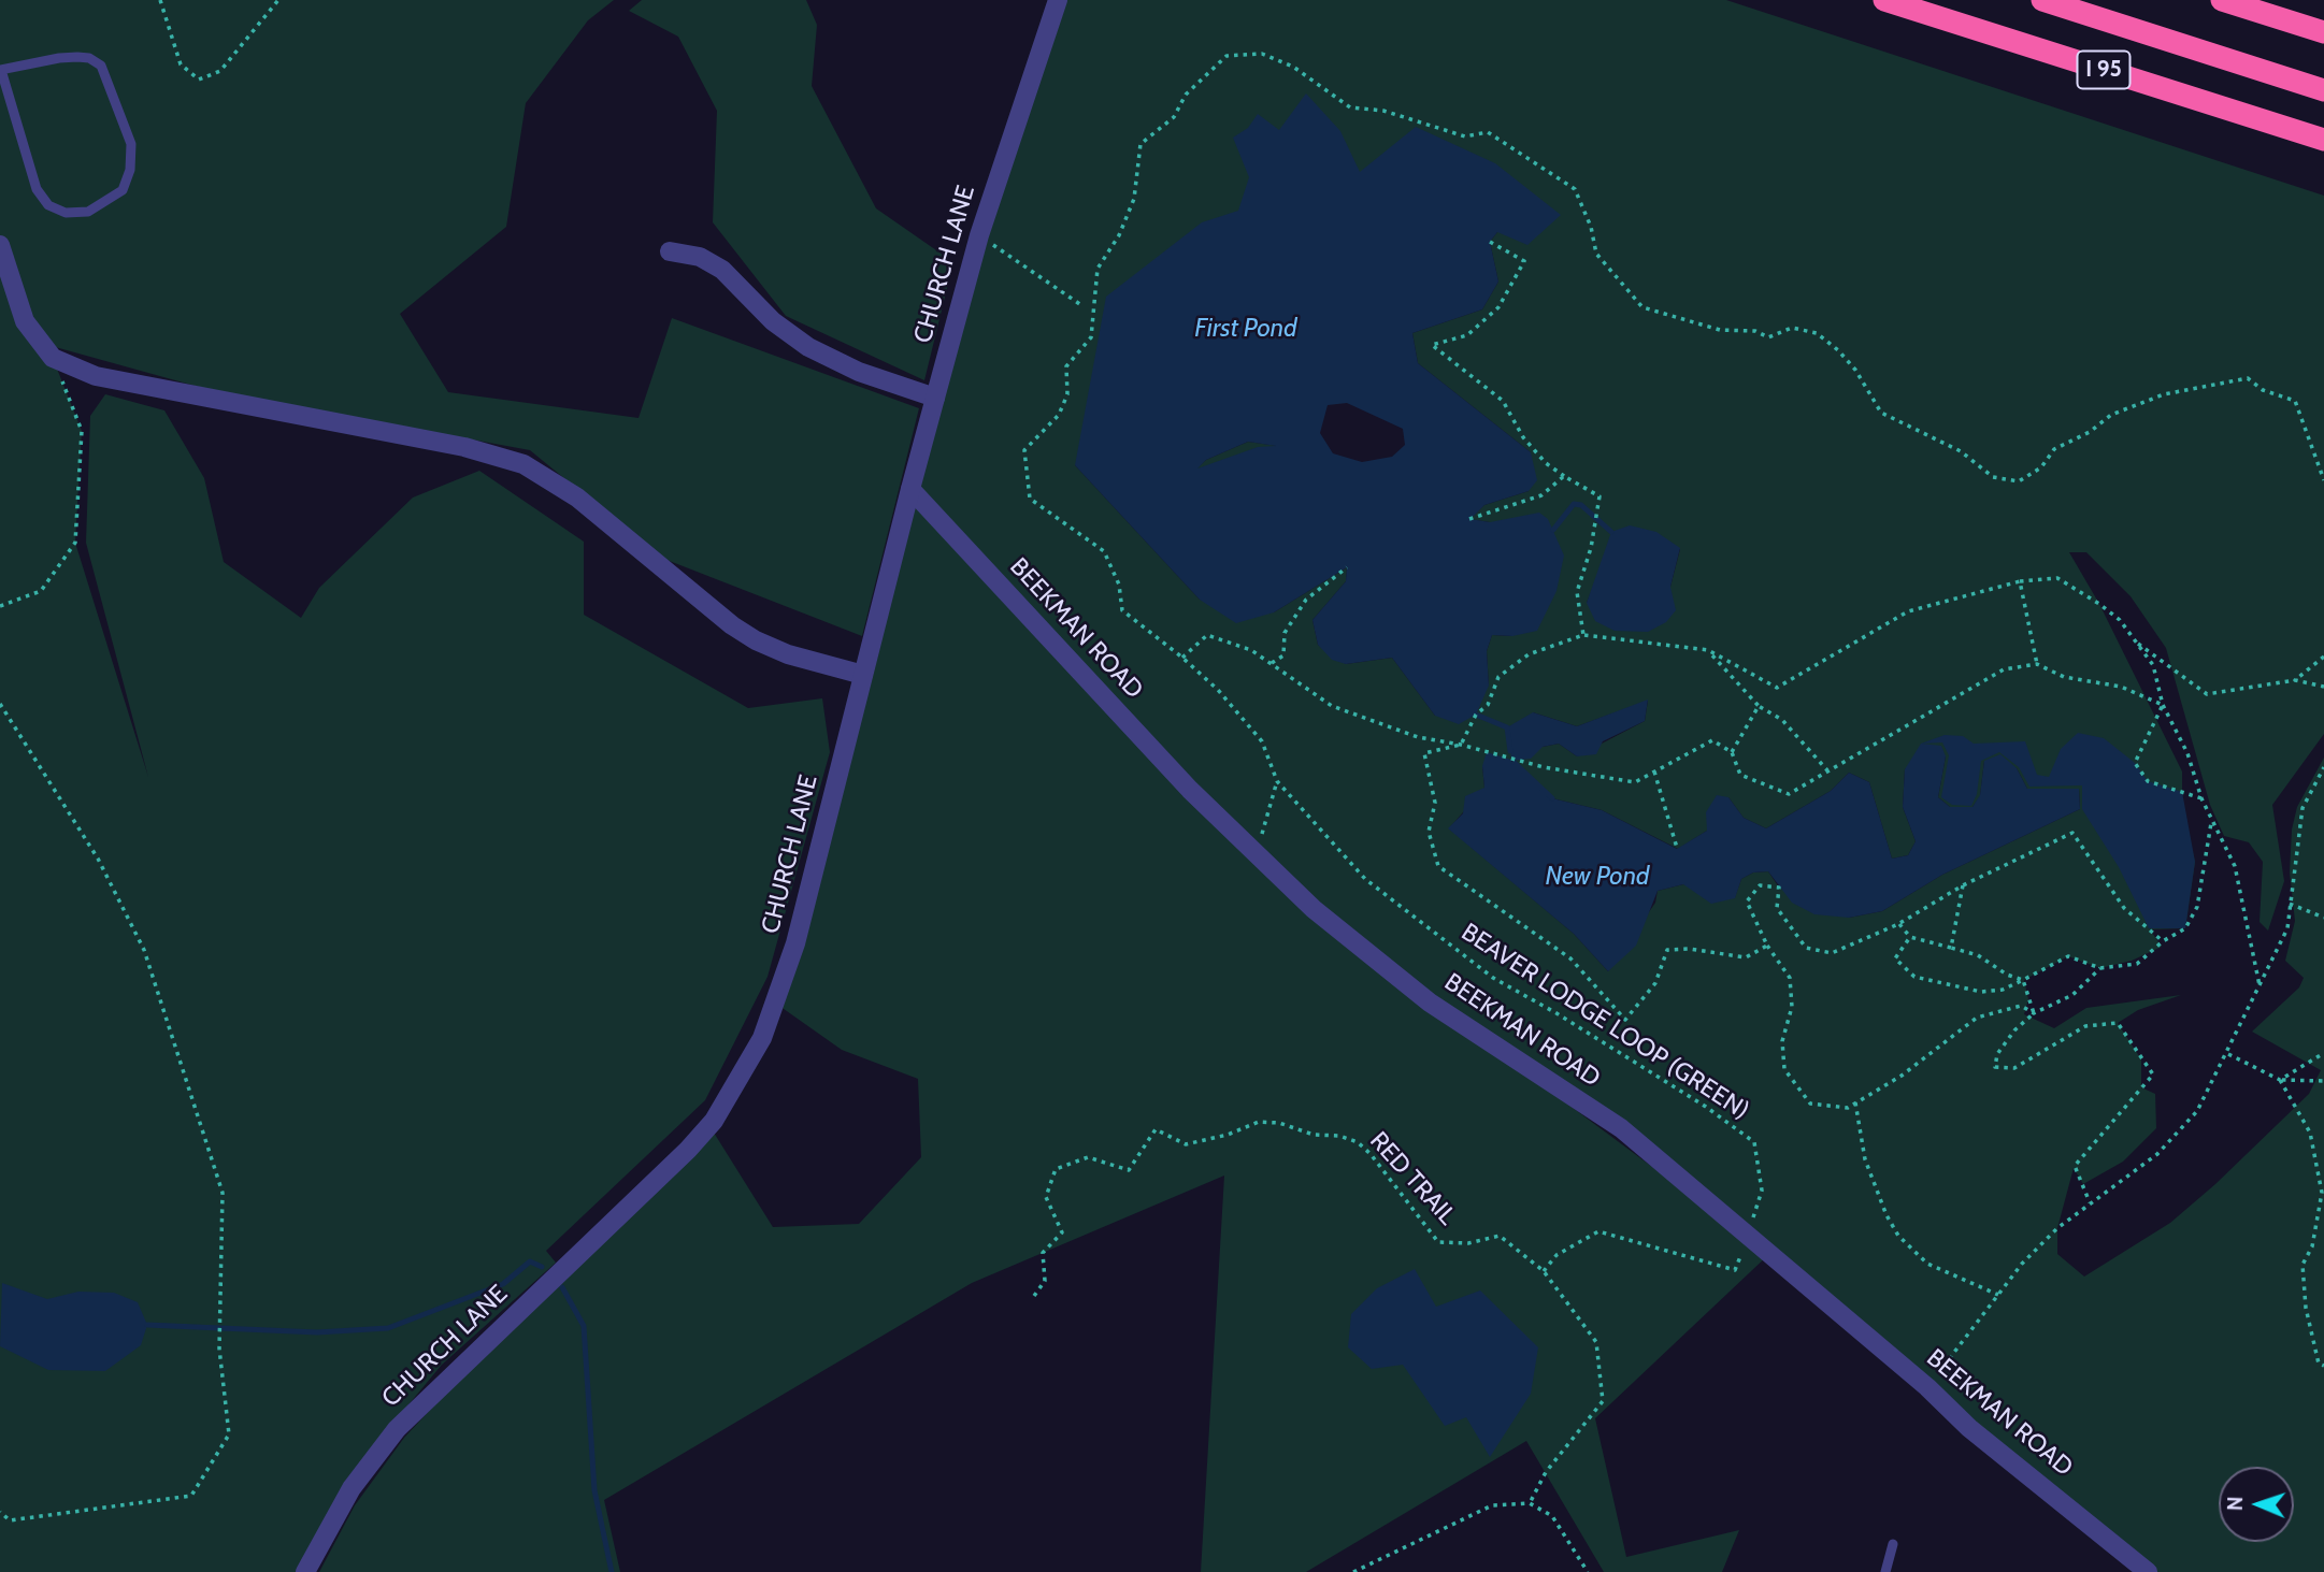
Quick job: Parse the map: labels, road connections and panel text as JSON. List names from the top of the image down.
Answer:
{
  "streets": {
    "highway": ["I 95"],
    "street": ["CHURCH LANE", "BEEKMAN ROAD"],
    "path": ["BEAVER LODGE LOOP (GREEN)", "RED TRAIL"]
  },
  "crossings": [
    ["CHURCH LANE", "BEEKMAN ROAD"],
    ["BEEKMAN ROAD", "BEAVER LODGE LOOP (GREEN)"],
    ["BEAVER LODGE LOOP (GREEN)", "RED TRAIL"]
  ],
  "water": ["First Pond", "New Pond"],
  "north": "left"
}
